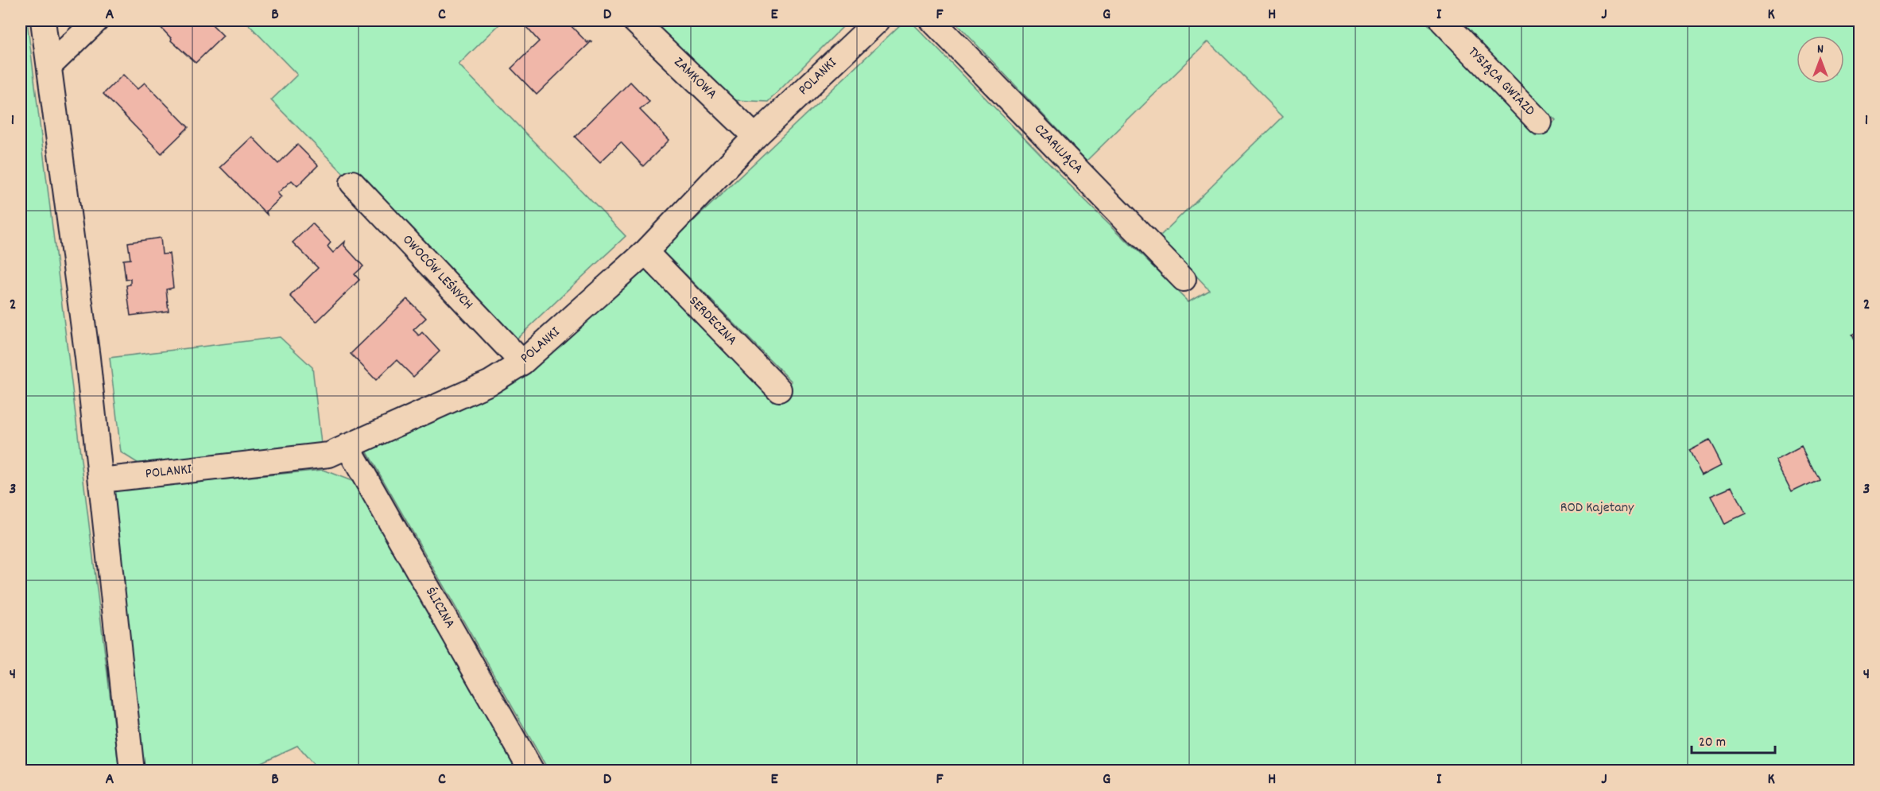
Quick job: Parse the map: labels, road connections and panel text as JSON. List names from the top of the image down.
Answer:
{
  "streets": {
    "street": [
      "POLANKI",
      "ZAMKOWA",
      "TYSIĄCA GWIAZD",
      "CZARUJĄCA",
      "OWOCÓW LEŚNYCH",
      "SERDECZNA",
      "ŚLICZNA"
    ]
  },
  "crossings": [
    ["POLANKI", "ZAMKOWA"],
    ["POLANKI", "OWOCÓW LEŚNYCH"],
    ["POLANKI", "SERDECZNA"],
    ["POLANKI", "ŚLICZNA"]
  ],
  "parks": ["ROD Kajetany"],
  "scale_bar": "20 m",
  "north": "top",
  "grid": {
    "columns": [
      "A",
      "B",
      "C",
      "D",
      "E",
      "F",
      "G",
      "H",
      "I",
      "J",
      "K"
    ],
    "rows": [
      "1",
      "2",
      "3",
      "4"
    ]
  }
}
